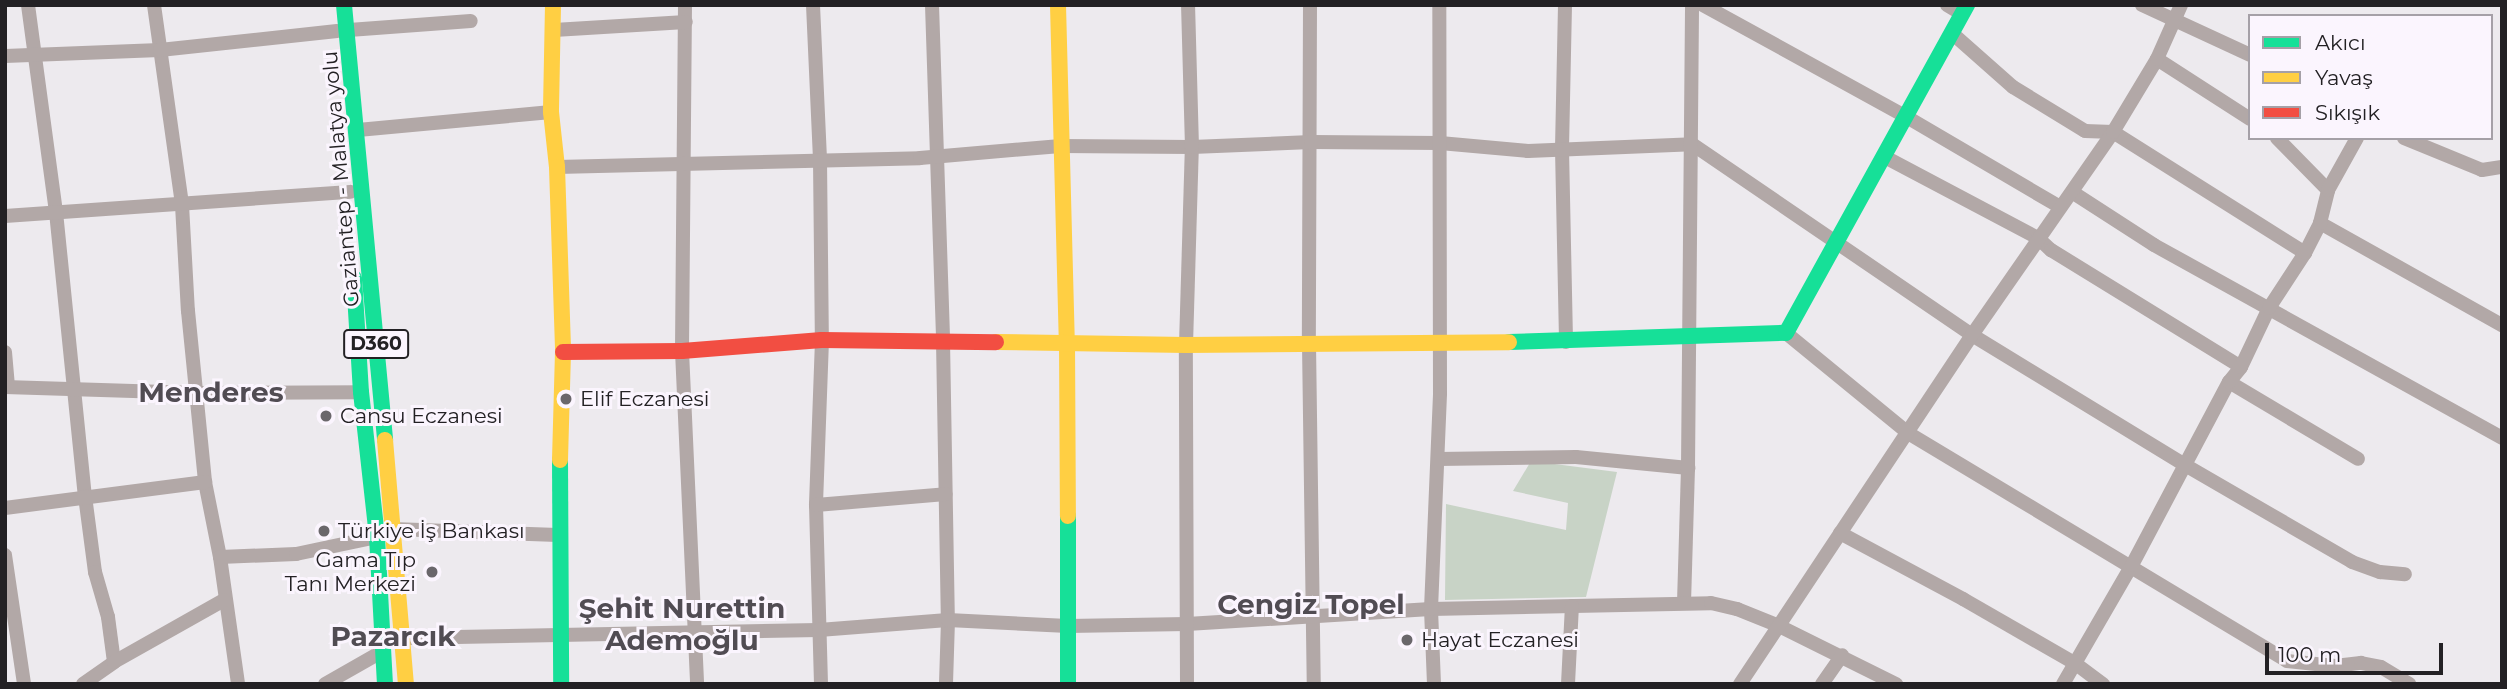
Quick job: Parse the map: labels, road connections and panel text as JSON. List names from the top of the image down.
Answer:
{
  "streets": {
    "main road": ["Gaziantep - Malatya yolu", "D360"]
  },
  "districts": [
    "Menderes",
    "Cengiz Topel",
    "Şehit Nurettin Ademoğlu",
    "Pazarcık"
  ],
  "places": [
    "Elif Eczanesi",
    "Cansu Eczanesi",
    "Türkiye İş Bankası",
    "Gama Tıp Tanı Merkezi",
    "Hayat Eczanesi"
  ],
  "legend": ["Akıcı", "Yavaş", "Sıkışık"],
  "scale_bar": "100 m"
}
